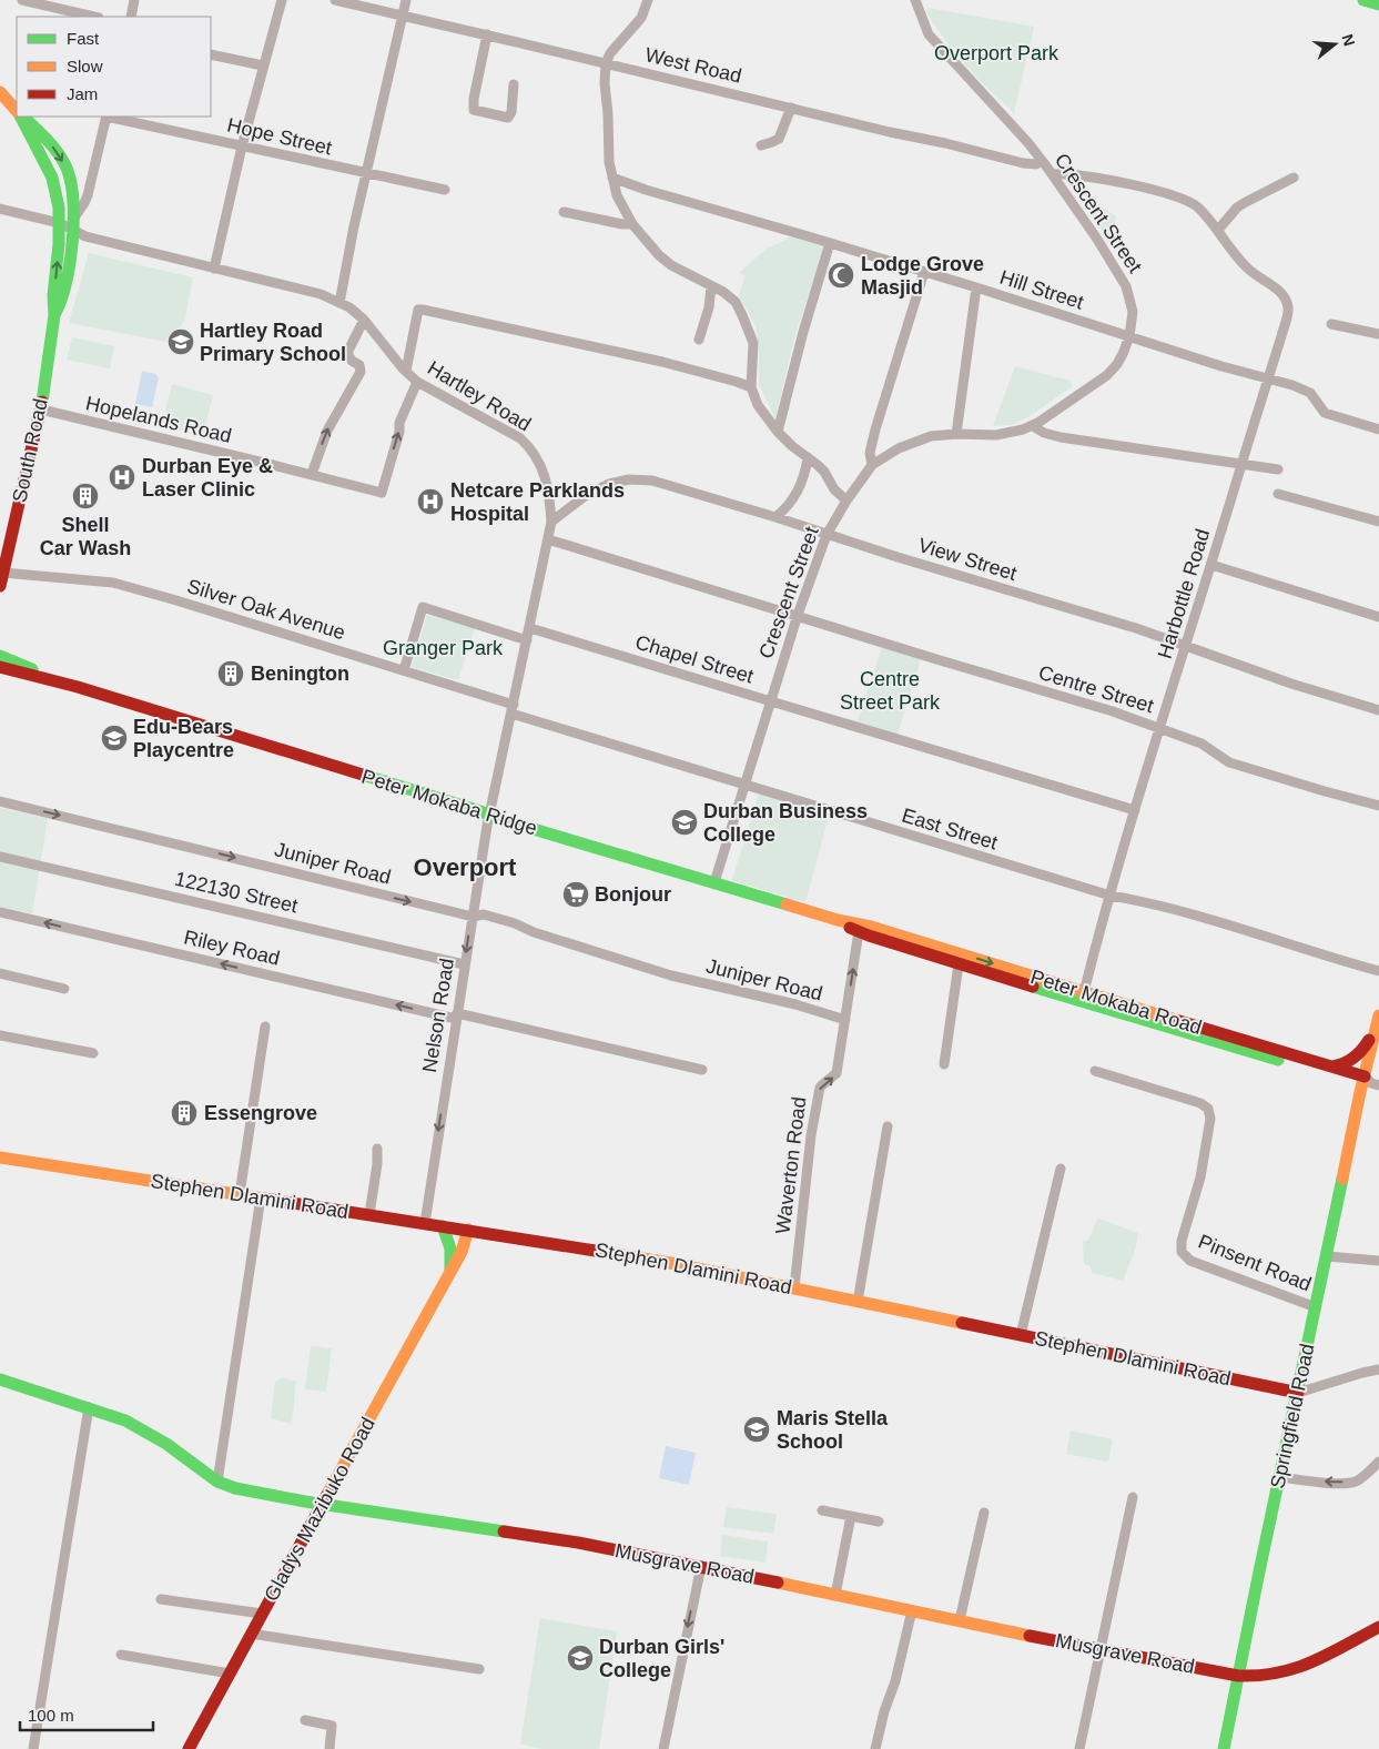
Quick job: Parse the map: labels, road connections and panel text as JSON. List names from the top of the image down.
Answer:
{
  "streets": {
    "street": [
      "West Road",
      "Hope Street",
      "Crescent Street",
      "Hill Street",
      "Hartley Road",
      "Hopelands Road",
      "South Road",
      "View Street",
      "Harbottle Road",
      "Silver Oak Avenue",
      "Chapel Street",
      "Centre Street",
      "Peter Mokaba Ridge",
      "East Street",
      "Juniper Road",
      "122130 Street",
      "Riley Road",
      "Peter Mokaba Road",
      "Nelson Road",
      "Waverton Road",
      "Stephen Dlamini Road",
      "Pinsent Road",
      "Springfield Road",
      "Gladys Mazibuko Road",
      "Musgrave Road"
    ]
  },
  "crossings": [
    ["West Road", "Crescent Street"],
    ["Crescent Street", "Hill Street"],
    ["Crescent Street", "View Street"],
    ["Crescent Street", "Chapel Street"],
    ["Crescent Street", "Centre Street"],
    ["Crescent Street", "Peter Mokaba Ridge"],
    ["Crescent Street", "East Street"],
    ["Hill Street", "Harbottle Road"],
    ["Hartley Road", "Hopelands Road"],
    ["Hartley Road", "South Road"],
    ["Hartley Road", "View Street"],
    ["Hartley Road", "Silver Oak Avenue"],
    ["Hartley Road", "Chapel Street"],
    ["Hartley Road", "Centre Street"],
    ["Hartley Road", "Peter Mokaba Ridge"],
    ["Hartley Road", "East Street"],
    ["Hartley Road", "Nelson Road"],
    ["Hopelands Road", "South Road"],
    ["South Road", "Silver Oak Avenue"],
    ["View Street", "Harbottle Road"],
    ["Harbottle Road", "Chapel Street"],
    ["Harbottle Road", "Centre Street"],
    ["Harbottle Road", "East Street"],
    ["Harbottle Road", "Peter Mokaba Road"],
    ["Silver Oak Avenue", "East Street"],
    ["Peter Mokaba Ridge", "Peter Mokaba Road"],
    ["Peter Mokaba Ridge", "Nelson Road"],
    ["Peter Mokaba Ridge", "Waverton Road"],
    ["Juniper Road", "Nelson Road"],
    ["Juniper Road", "Waverton Road"],
    ["122130 Street", "Nelson Road"],
    ["Riley Road", "Nelson Road"],
    ["Peter Mokaba Road", "Waverton Road"],
    ["Peter Mokaba Road", "Springfield Road"],
    ["Nelson Road", "Stephen Dlamini Road"],
    ["Waverton Road", "Stephen Dlamini Road"],
    ["Stephen Dlamini Road", "Springfield Road"],
    ["Stephen Dlamini Road", "Gladys Mazibuko Road"],
    ["Pinsent Road", "Springfield Road"],
    ["Springfield Road", "Musgrave Road"],
    ["Gladys Mazibuko Road", "Musgrave Road"]
  ],
  "one_way": ["Juniper Road", "Riley Road", "Nelson Road"],
  "districts": ["Overport"],
  "parks": ["Overport Park", "Granger Park", "Centre Street Park"],
  "places": {
    "mosque": ["Lodge Grove Masjid"],
    "school or university": [
      "Hartley Road Primary School",
      "Edu-Bears Playcentre",
      "Durban Business College",
      "Maris Stella School",
      "Durban Girls' College"
    ],
    "hospital": ["Durban Eye & Laser Clinic", "Netcare Parklands Hospital"],
    "building": ["Shell Car Wash", "Benington", "Essengrove"],
    "supermarket": ["Bonjour"]
  },
  "legend": ["Fast", "Slow", "Jam"],
  "scale_bar": "100 m",
  "north": "right"
}
